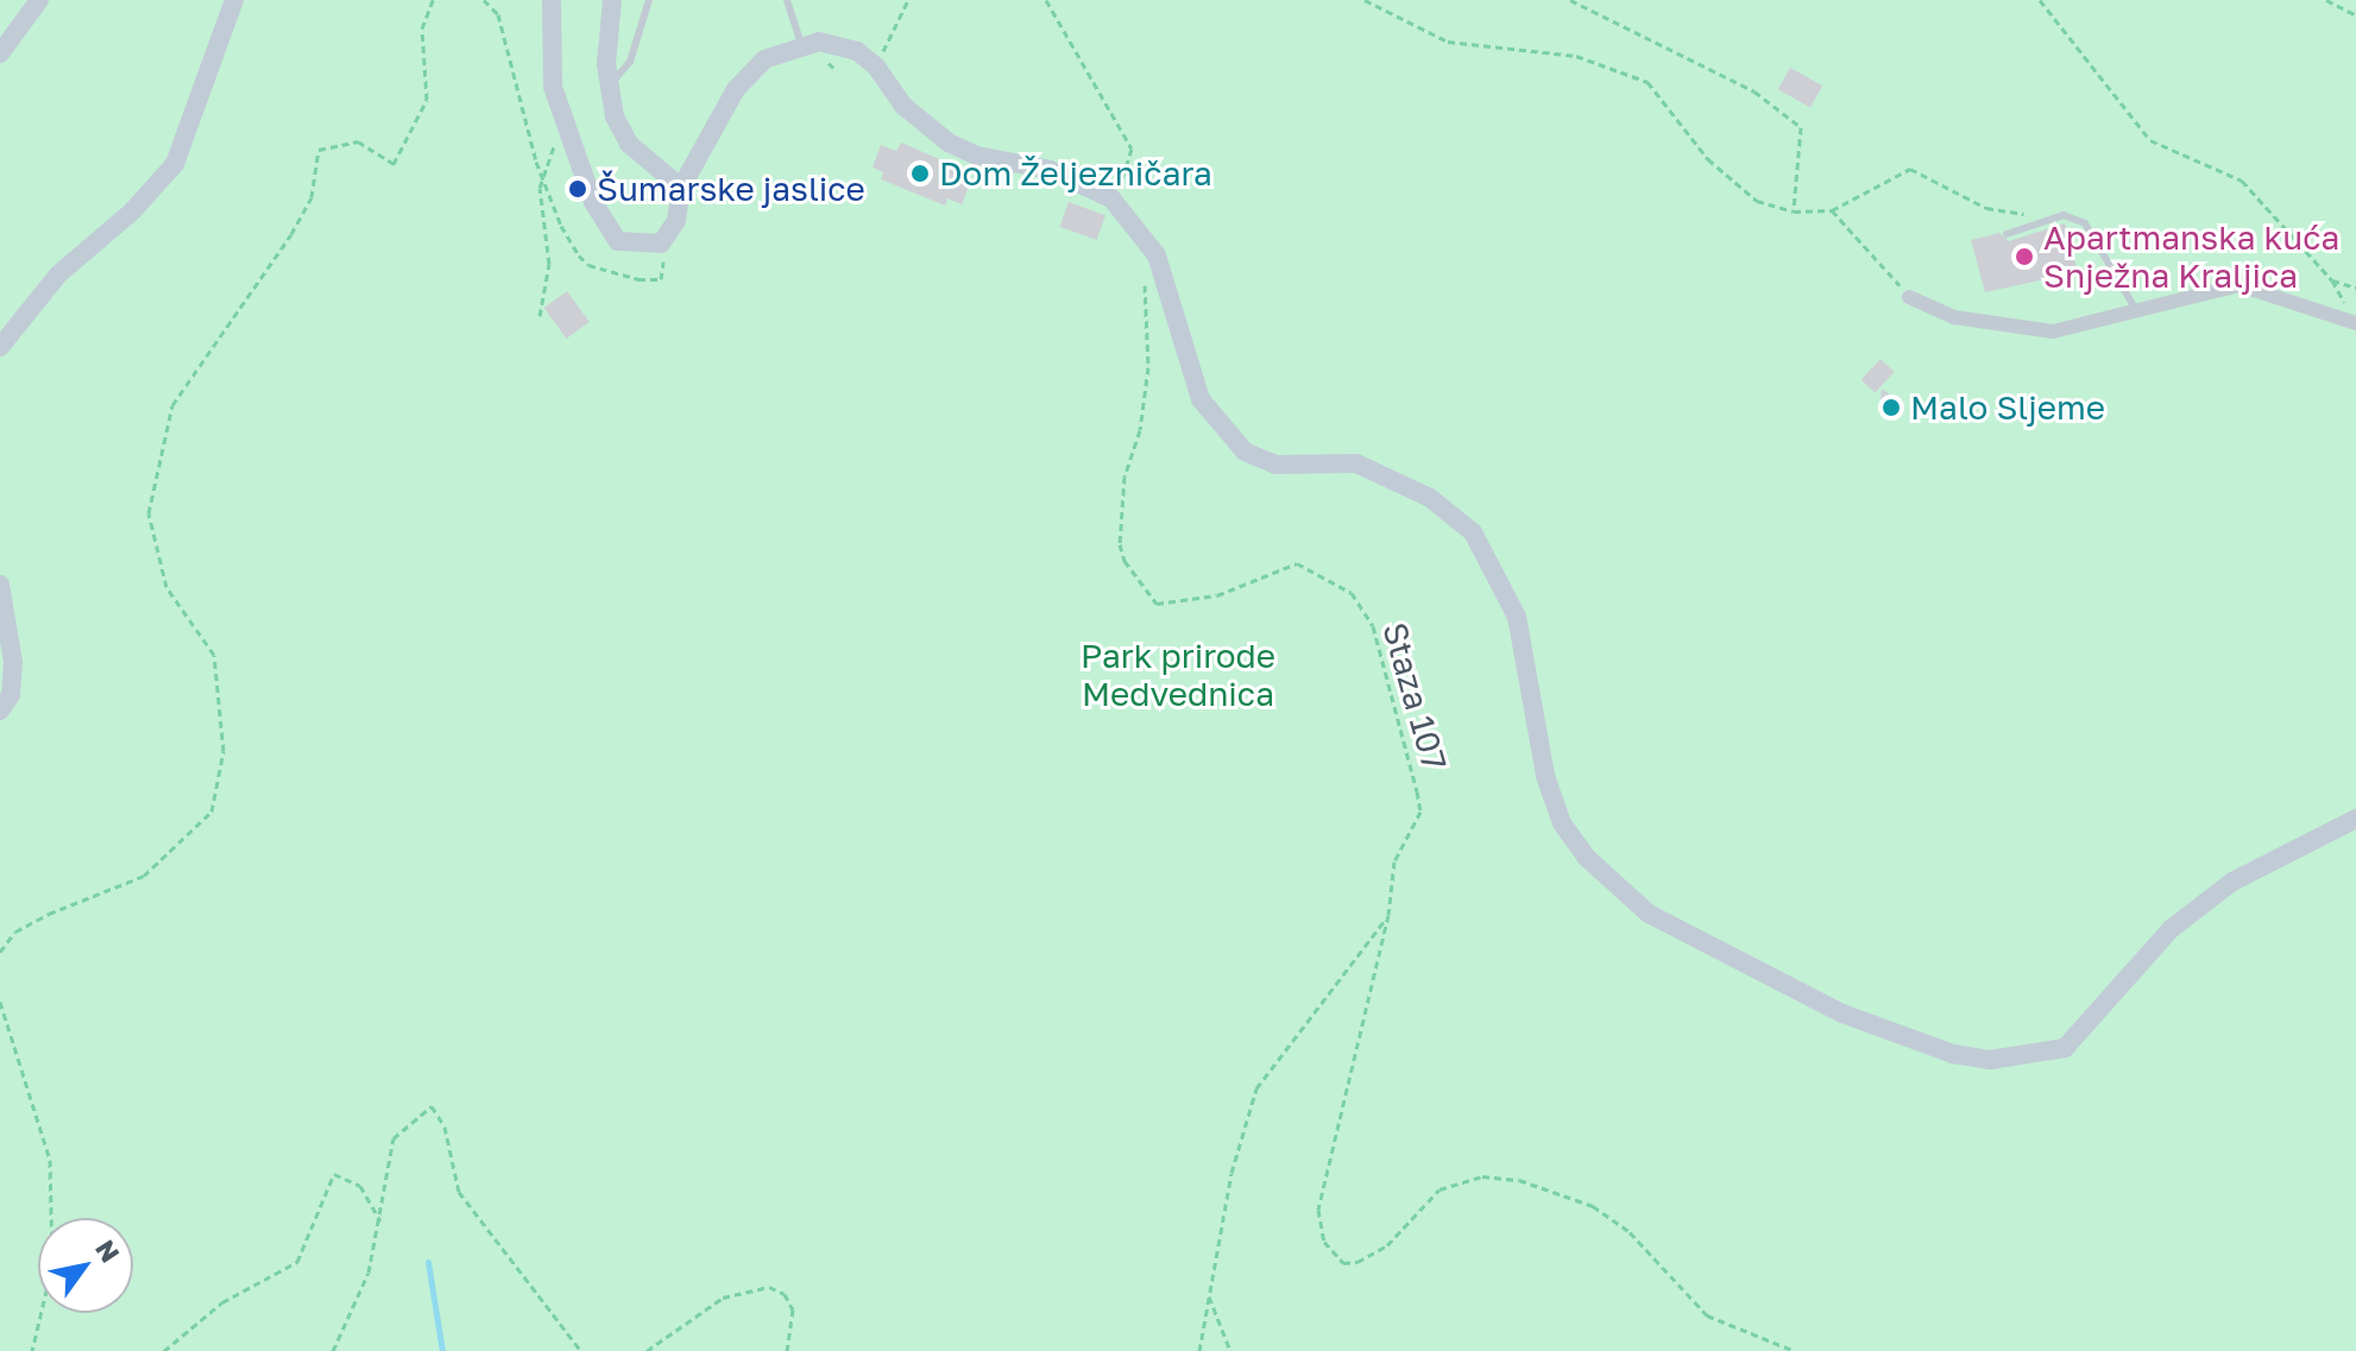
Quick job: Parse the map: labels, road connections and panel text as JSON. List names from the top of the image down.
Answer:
{
  "streets": {
    "path": ["Staza 107"]
  },
  "parks": ["Park prirode Medvednica"],
  "places": [
    "Dom Željezničara",
    "Šumarske jaslice",
    "Apartmanska kuća Snježna Kraljica",
    "Malo Sljeme"
  ],
  "north": "top right"
}
